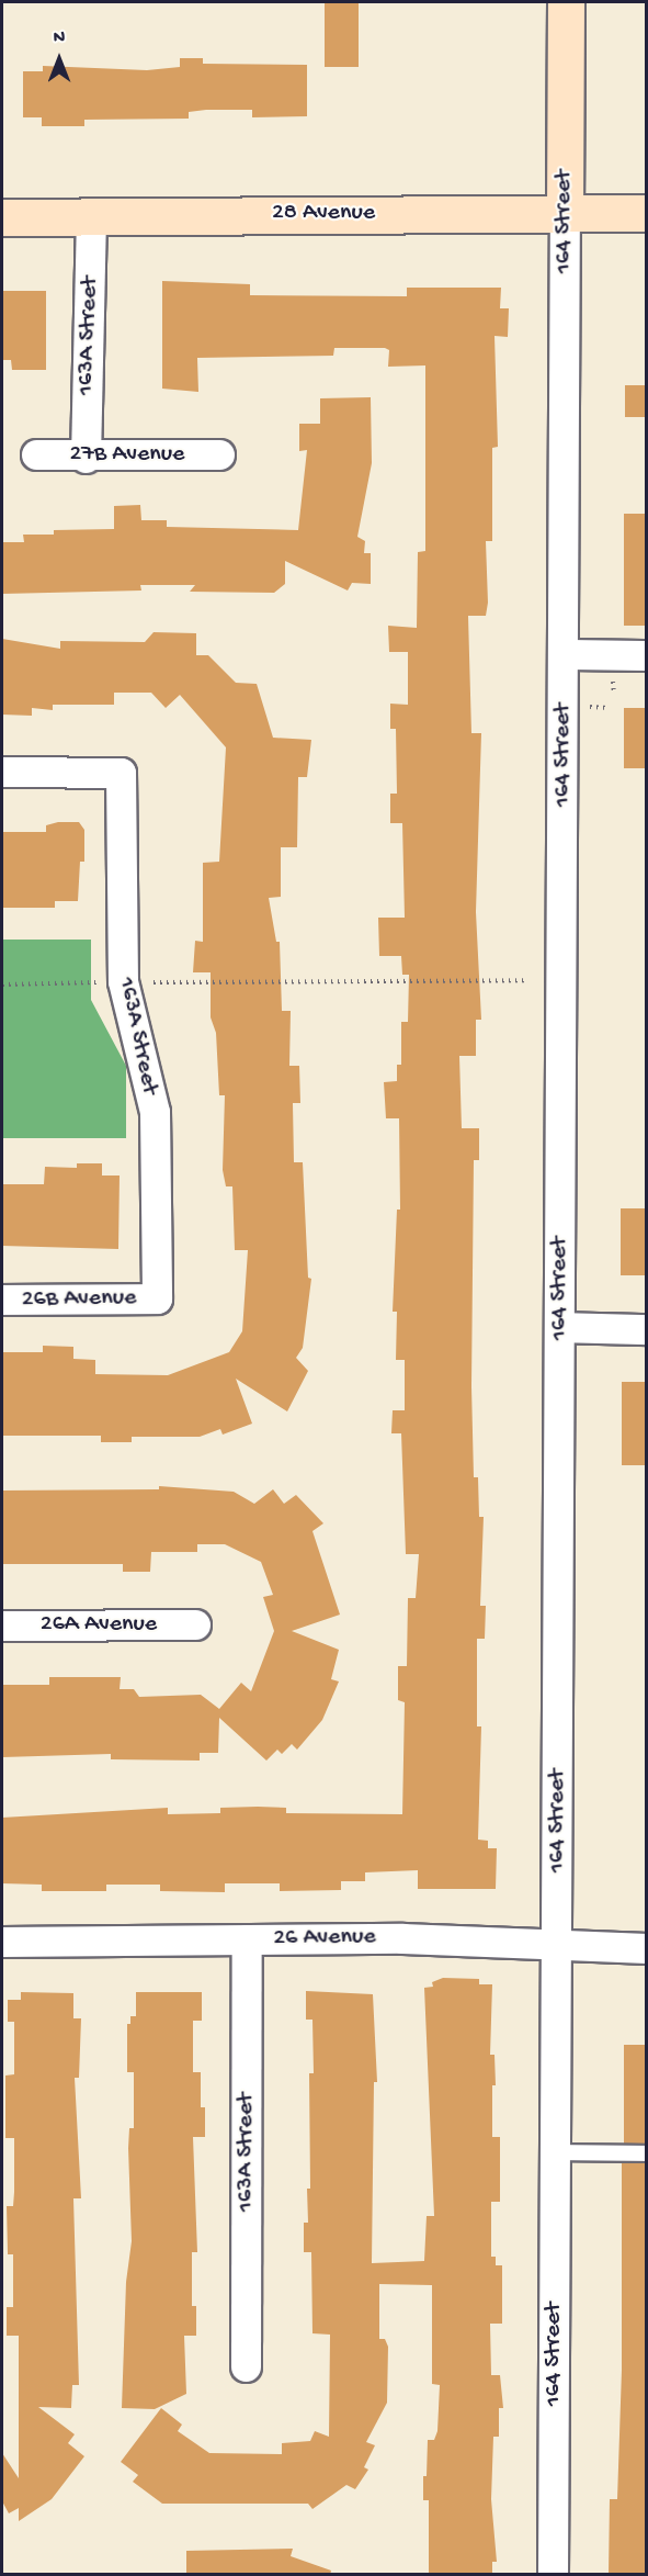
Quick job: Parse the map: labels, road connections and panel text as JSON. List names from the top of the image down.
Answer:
{
  "streets": {
    "street": [
      "28 Avenue",
      "164 Street",
      "163A Street",
      "27B Avenue",
      "26B Avenue",
      "26A Avenue",
      "26 Avenue"
    ]
  },
  "crossings": [
    ["28 Avenue", "164 Street"],
    ["28 Avenue", "163A Street"],
    ["164 Street", "26 Avenue"],
    ["163A Street", "27B Avenue"],
    ["163A Street", "26B Avenue"],
    ["163A Street", "26 Avenue"]
  ],
  "north": "top"
}
